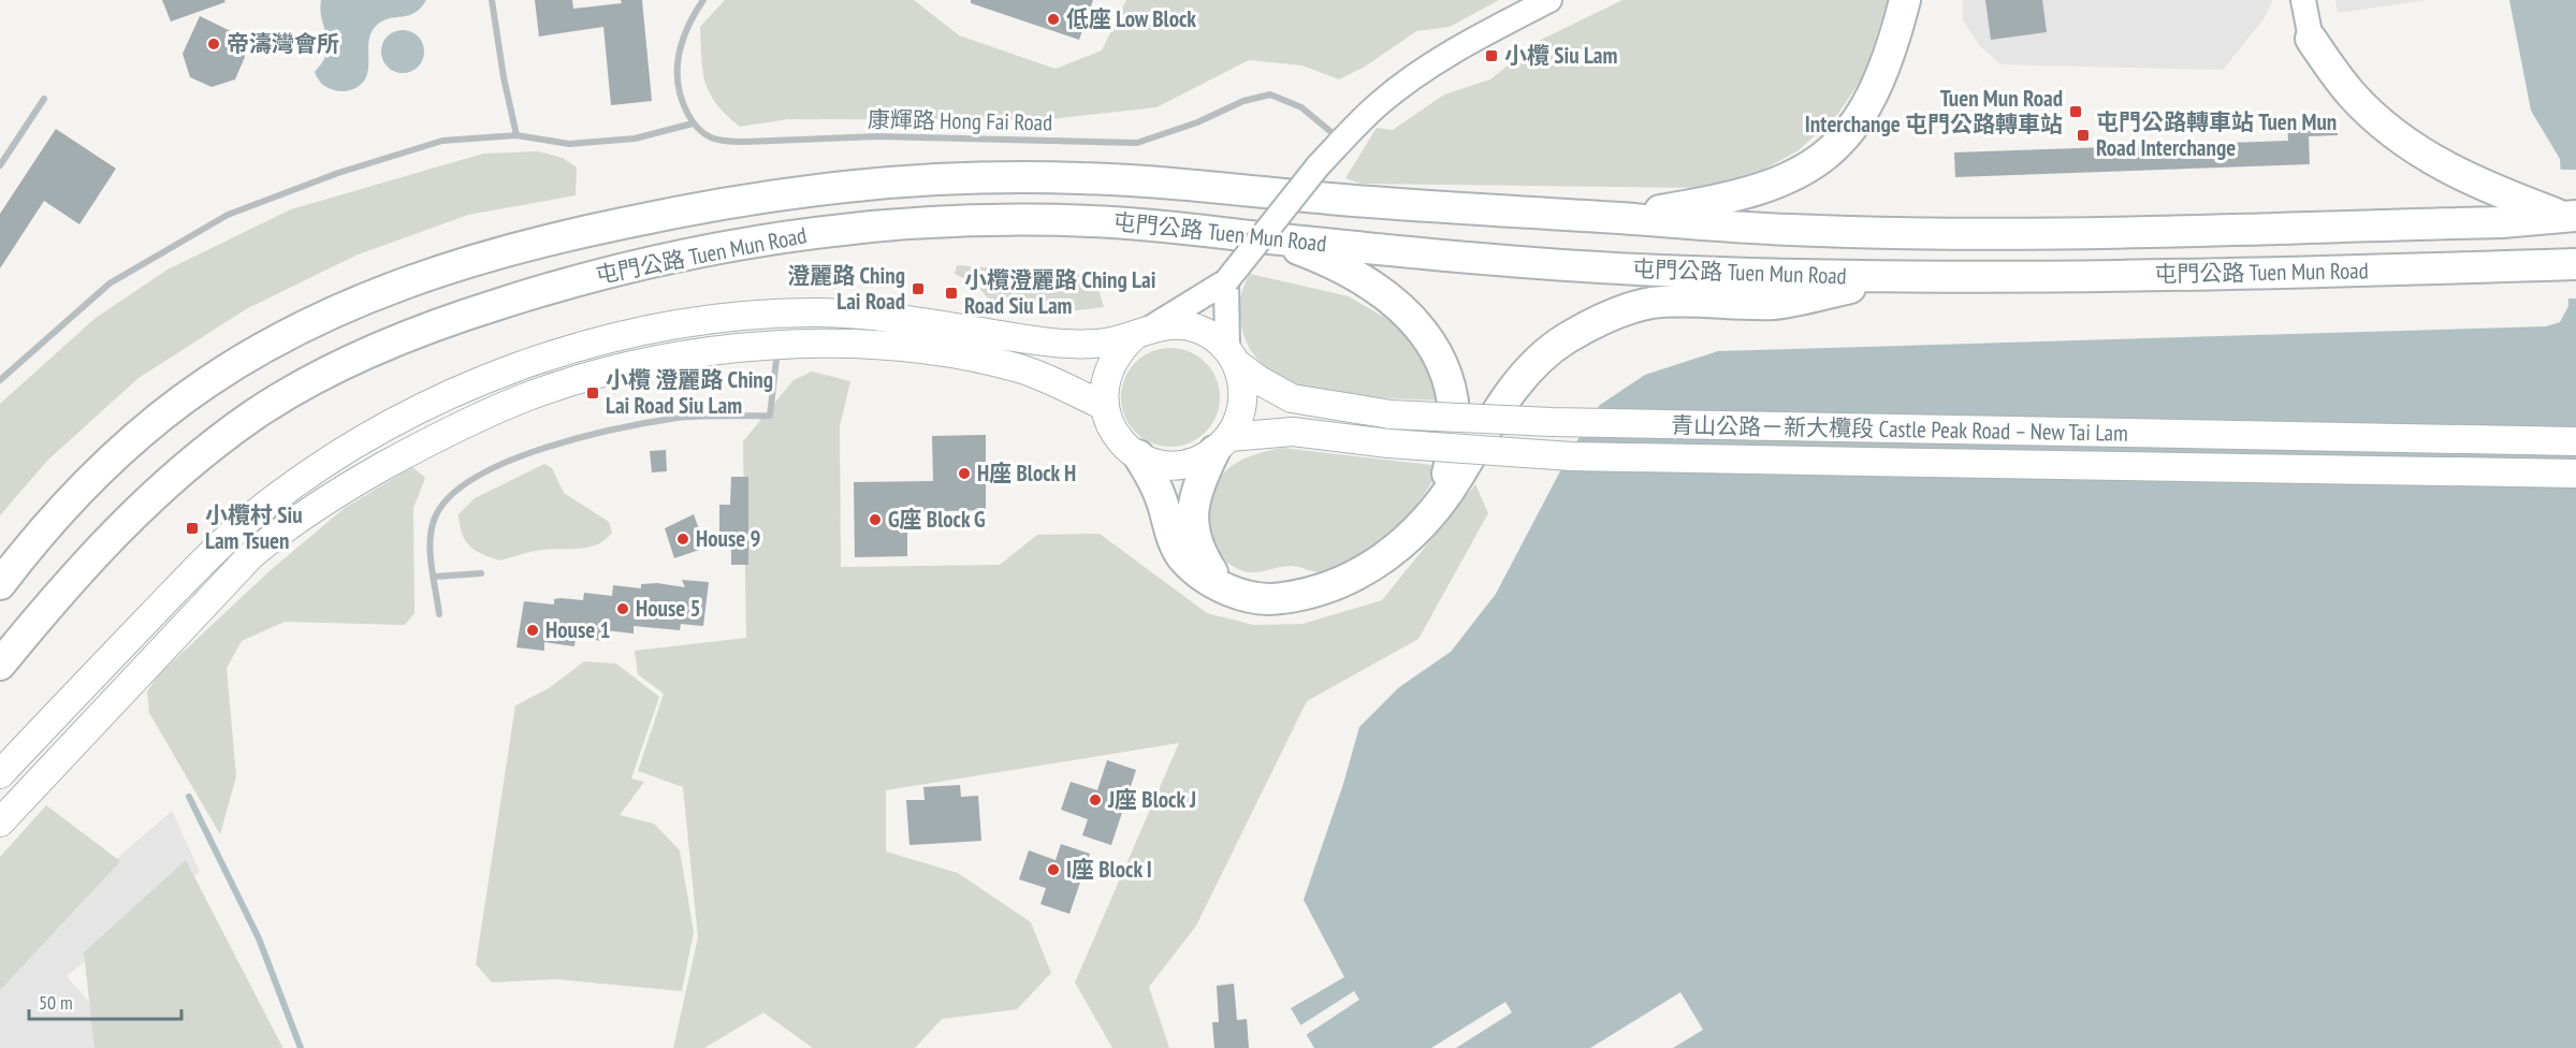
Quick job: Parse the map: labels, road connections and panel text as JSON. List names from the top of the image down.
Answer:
{
  "streets": {
    "highway": ["屯門公路 Tuen Mun Road"],
    "main road": ["青山公路－新大欖段 Castle Peak Road – New Tai Lam"],
    "street": ["康輝路 Hong Fai Road"]
  },
  "places": {
    "other": [
      "低座 Low Block",
      "帝濤灣會所",
      "H座 Block H",
      "G座 Block G",
      "House 9",
      "House 5",
      "House 1",
      "J座 Block J",
      "I座 Block I"
    ],
    "transit": [
      "小欖 Siu Lam",
      "Tuen Mun Road Interchange 屯門公路轉車站",
      "屯門公路轉車站 Tuen Mun Road Interchange",
      "澄麗路 Ching Lai Road",
      "小欖澄麗路 Ching Lai Road Siu Lam",
      "小欖 澄麗路 Ching Lai Road Siu Lam",
      "小欖村 Siu Lam Tsuen"
    ]
  },
  "scale_bar": "50 m"
}
